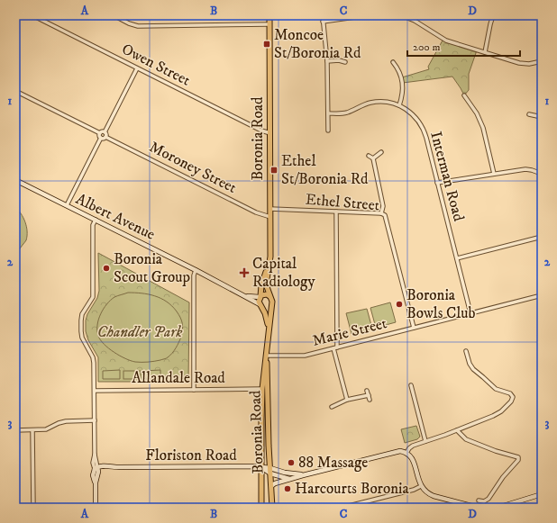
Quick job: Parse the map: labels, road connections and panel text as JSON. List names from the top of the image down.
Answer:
{
  "streets": {
    "main road": ["Boronia Road", "Albert Avenue", "Floriston Road"],
    "street": [
      "Owen Street",
      "Moroney Street",
      "Interman Road",
      "Ethel Street",
      "Marie Street",
      "Allandale Road"
    ]
  },
  "crossings": [
    ["Owen Street", "Boronia Road"],
    ["Boronia Road", "Moroney Street"],
    ["Boronia Road", "Ethel Street"],
    ["Boronia Road", "Albert Avenue"],
    ["Boronia Road", "Marie Street"],
    ["Boronia Road", "Allandale Road"],
    ["Boronia Road", "Floriston Road"],
    ["Interman Road", "Marie Street"],
    ["Ethel Street", "Marie Street"]
  ],
  "parks": ["Chandler Park"],
  "places": {
    "transit": ["Moncoe St/Boronia Rd", "Ethel St/Boronia Rd"],
    "other": [
      "Boronia Scout Group",
      "Boronia Bowls Club",
      "88 Massage",
      "Harcourts Boronia"
    ],
    "health": ["Capital Radiology"]
  },
  "scale_bar": "200 m",
  "grid": {
    "columns": [
      "A",
      "B",
      "C",
      "D"
    ],
    "rows": ["1", "2", "3"]
  }
}
